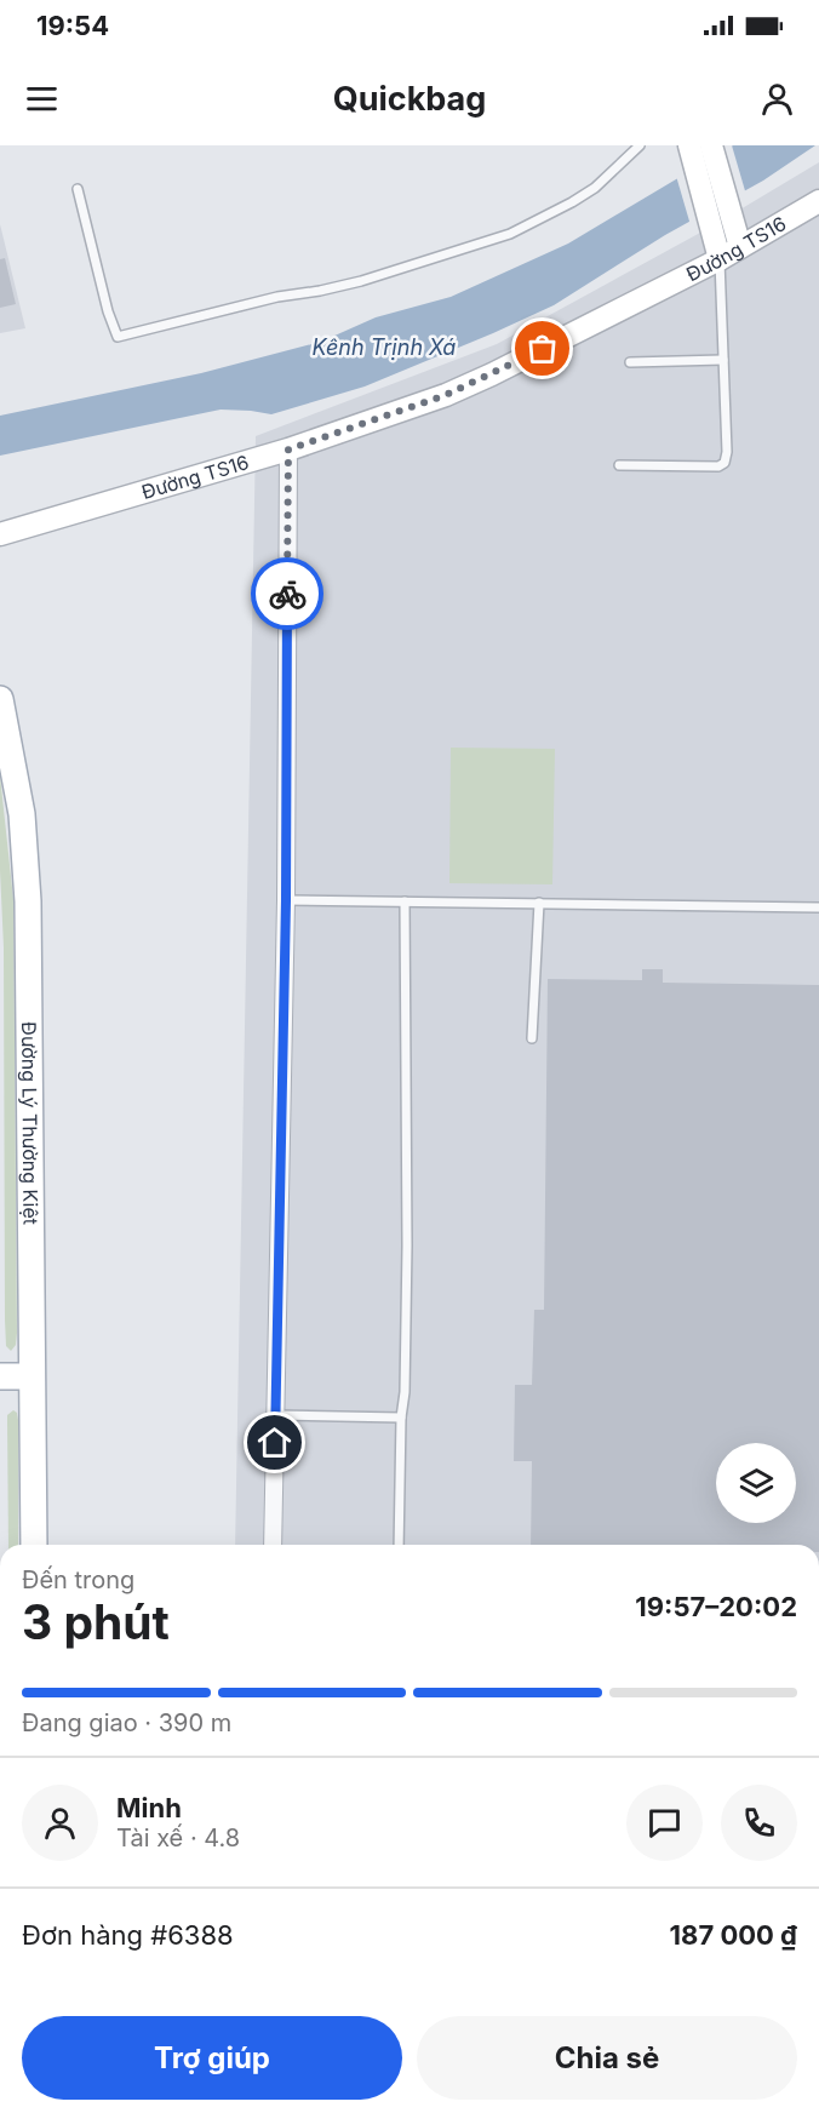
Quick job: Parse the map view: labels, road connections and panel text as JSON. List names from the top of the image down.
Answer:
{
  "streets": {
    "main road": ["Đường Lý Thường Kiệt"],
    "street": ["Đường TS16"]
  },
  "water": ["Kênh Trịnh Xá"],
  "page": {
    "status": "19:54",
    "header": "Quickbag",
    "heading": ["3 phút", "Đến trong", "19:57–20:02"],
    "panel": [
      "Minh",
      "Tài xế · 4.8",
      "Đơn hàng #6388",
      "187 000 ₫"
    ],
    "bar": "Đang giao · 390 m",
    "buttons": ["Trợ giúp", "Chia sẻ"]
  }
}
